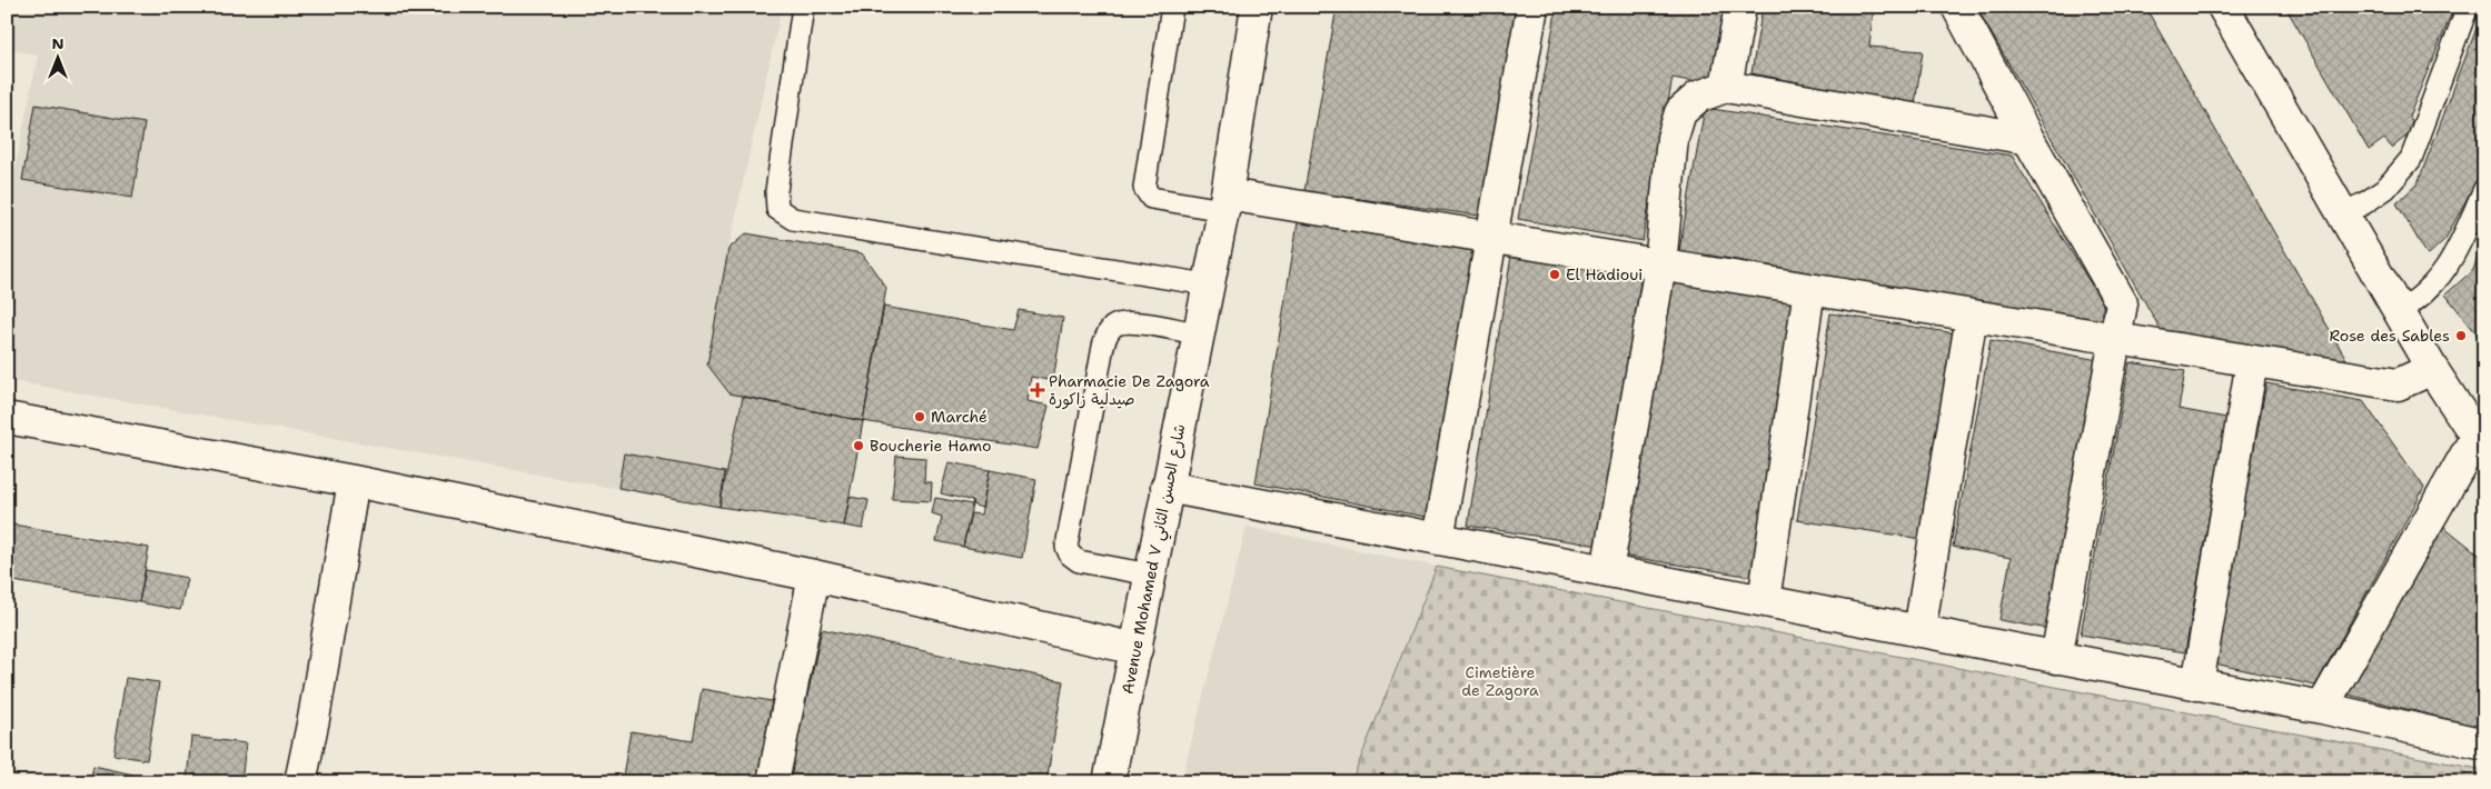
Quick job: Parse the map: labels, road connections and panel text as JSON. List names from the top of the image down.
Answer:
{
  "streets": {
    "street": ["Avenue Mohamed V شارع الحسن الثاني"]
  },
  "parks": ["Cimetière de Zagora"],
  "places": {
    "other": [
      "El Hadioui",
      "Rose des Sables",
      "Marché",
      "Boucherie Hamo"
    ],
    "health": ["Pharmacie De Zagora صيدلية زاكورة"]
  },
  "north": "top"
}
